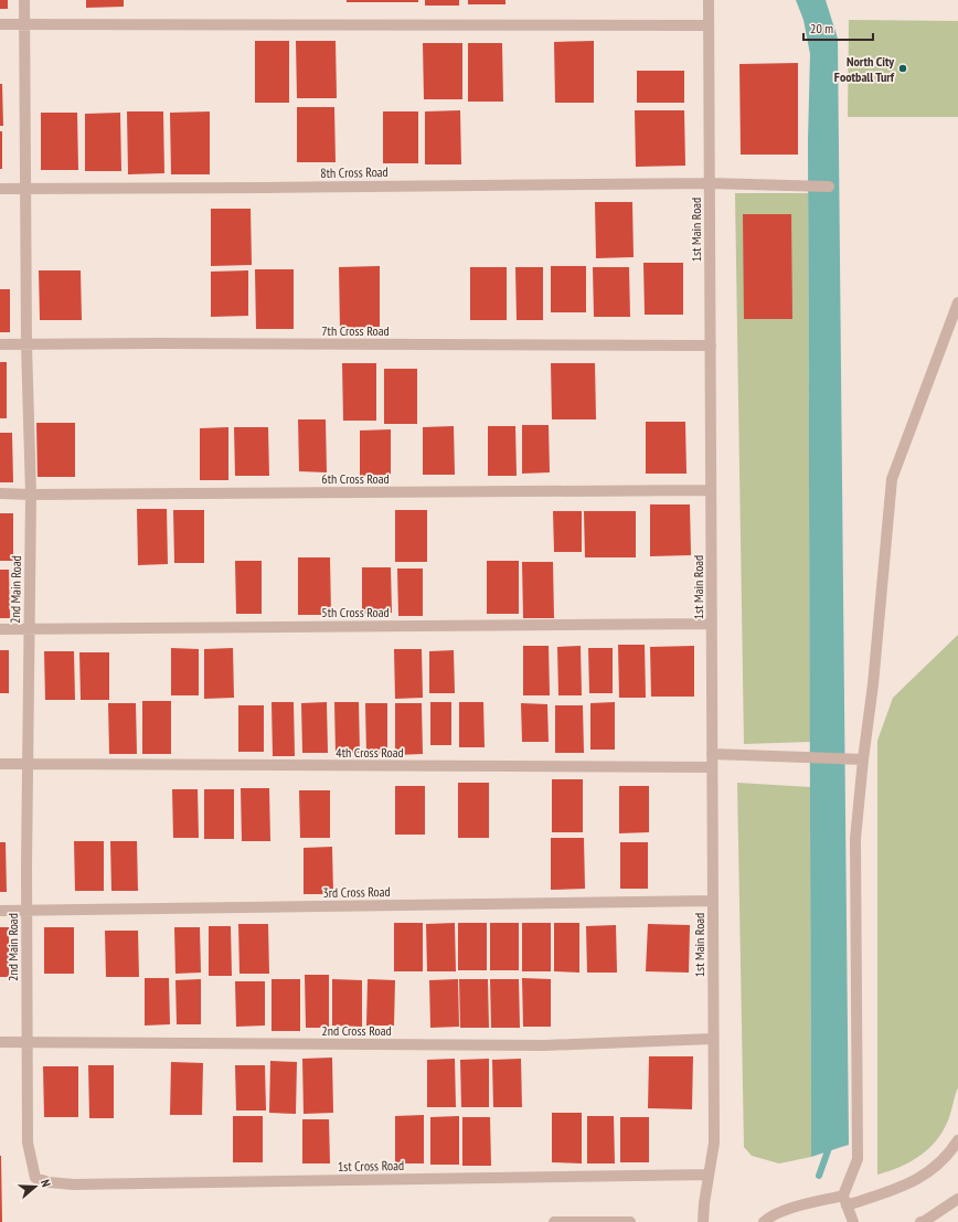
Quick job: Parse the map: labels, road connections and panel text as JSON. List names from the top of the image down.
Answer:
{
  "streets": {
    "street": [
      "8th Cross Road",
      "1st Main Road",
      "7th Cross Road",
      "6th Cross Road",
      "2nd Main Road",
      "5th Cross Road",
      "4th Cross Road",
      "3rd Cross Road",
      "2nd Cross Road",
      "1st Cross Road"
    ]
  },
  "crossings": [
    ["8th Cross Road", "1st Main Road"],
    ["8th Cross Road", "2nd Main Road"],
    ["1st Main Road", "7th Cross Road"],
    ["1st Main Road", "6th Cross Road"],
    ["1st Main Road", "5th Cross Road"],
    ["1st Main Road", "4th Cross Road"],
    ["1st Main Road", "3rd Cross Road"],
    ["1st Main Road", "2nd Cross Road"],
    ["1st Main Road", "1st Cross Road"],
    ["7th Cross Road", "2nd Main Road"],
    ["6th Cross Road", "2nd Main Road"],
    ["2nd Main Road", "5th Cross Road"],
    ["2nd Main Road", "4th Cross Road"],
    ["2nd Main Road", "3rd Cross Road"],
    ["2nd Main Road", "2nd Cross Road"],
    ["2nd Main Road", "1st Cross Road"]
  ],
  "places": ["North City Football Turf"],
  "scale_bar": "20 m",
  "north": "right"
}
